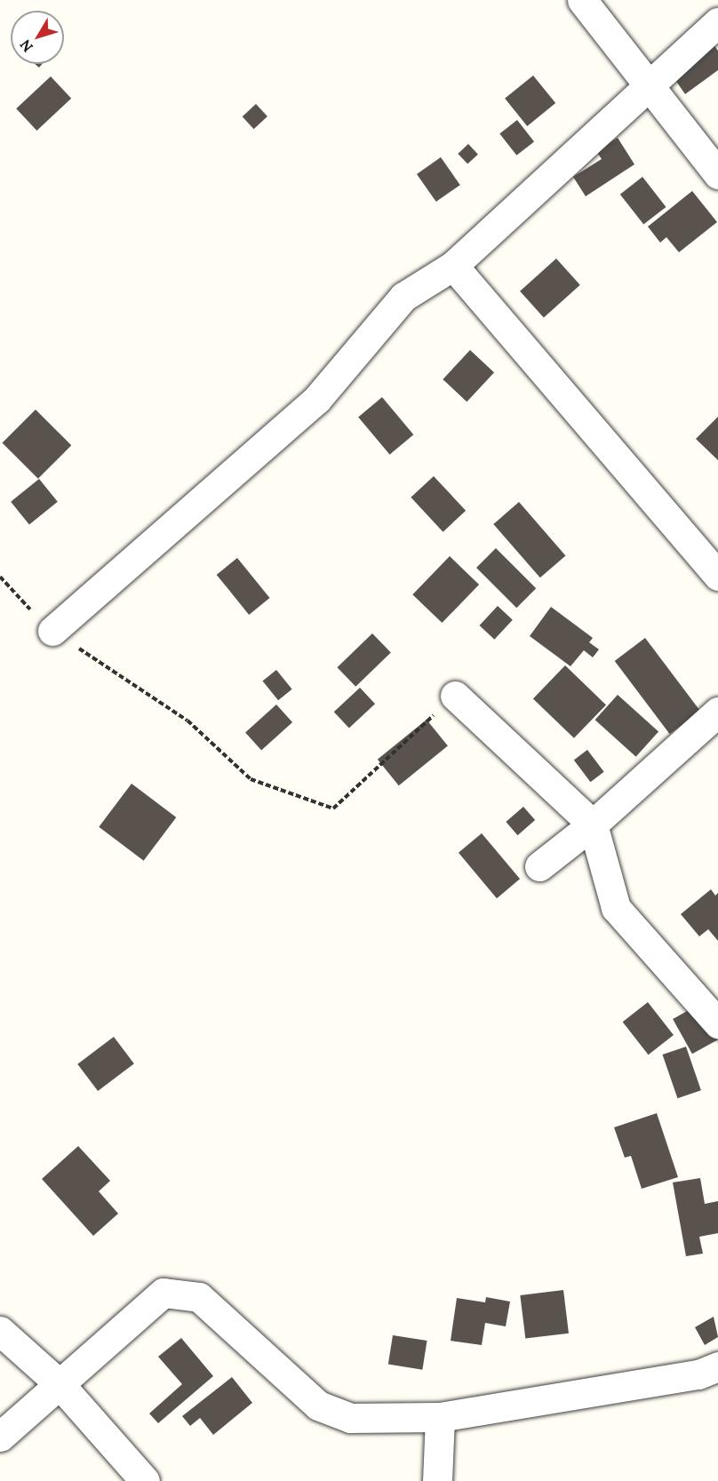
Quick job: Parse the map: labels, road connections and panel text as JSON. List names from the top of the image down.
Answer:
{
  "north": "bottom left"
}
